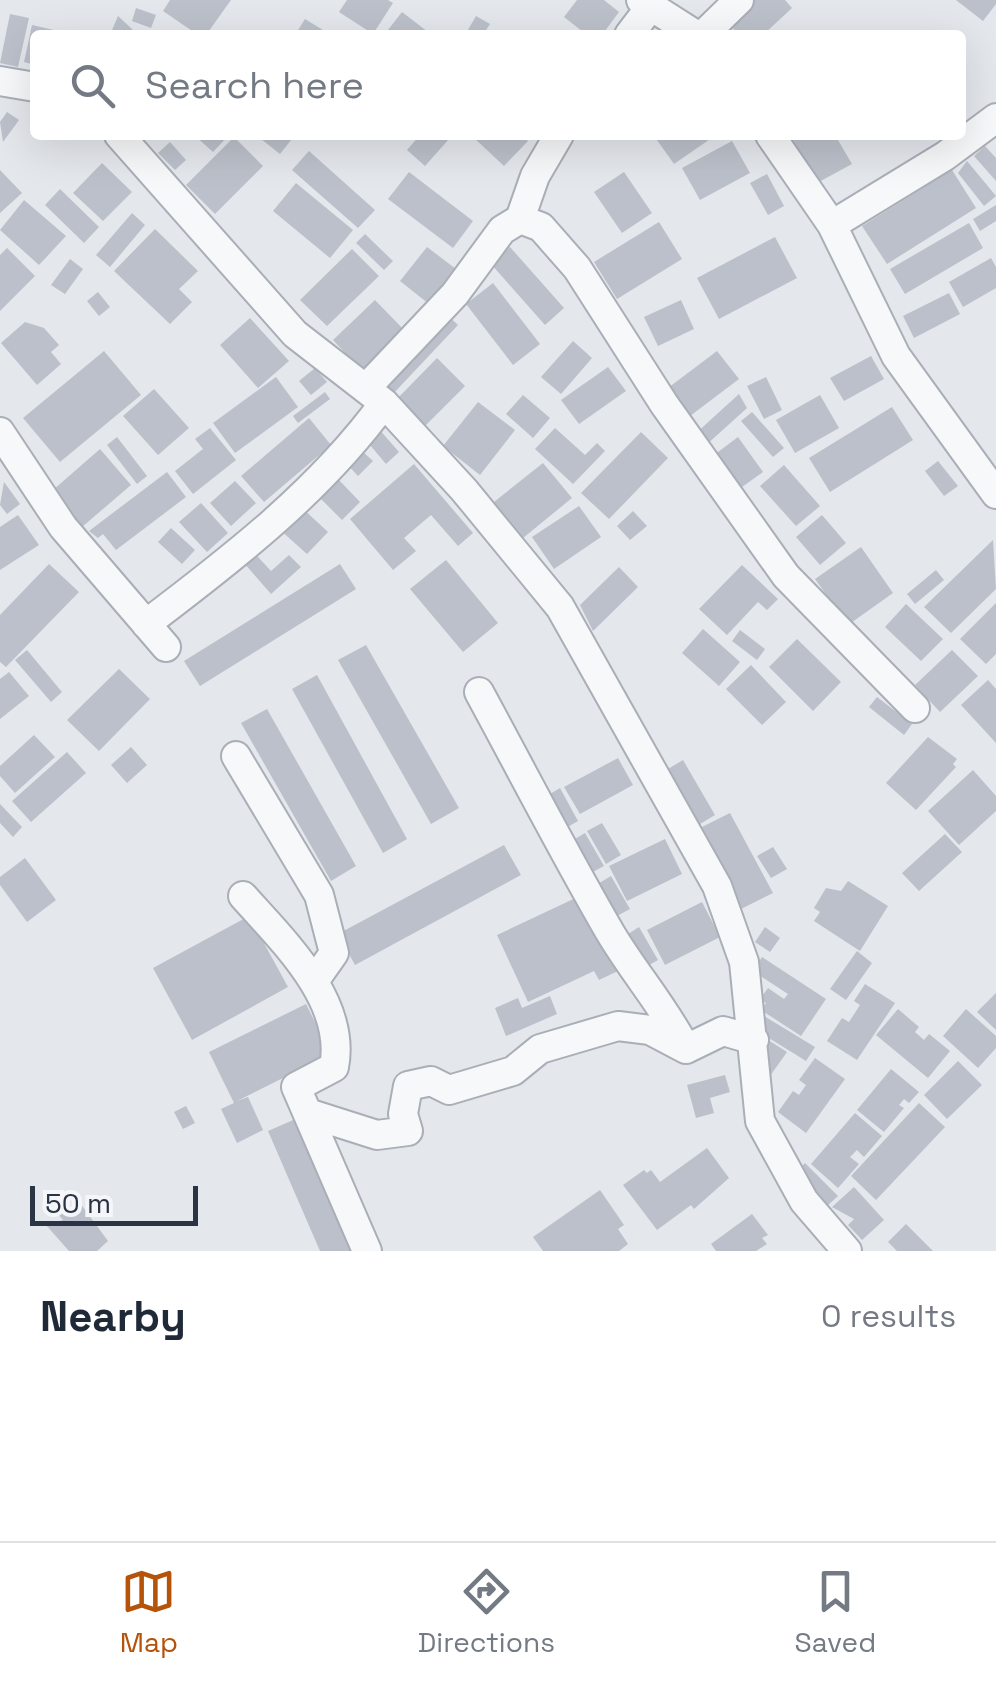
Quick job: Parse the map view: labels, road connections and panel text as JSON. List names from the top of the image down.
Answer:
{
  "scale_bar": "50 m",
  "page": {
    "search": "Search here",
    "scale": "50 m",
    "heading": ["Nearby", "0 results"],
    "nav": ["Map", "Directions", "Saved"]
  }
}
